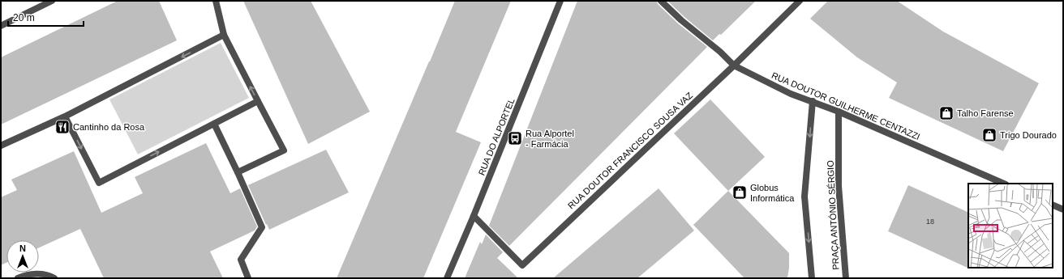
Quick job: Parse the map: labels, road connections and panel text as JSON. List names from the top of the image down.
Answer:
{
  "streets": {
    "street": [
      "RUA DOUTOR GUILHERME CENTAZZI",
      "RUA DO ALPORTEL",
      "RUA DOUTOR FRANCISCO SOUSA VAZ",
      "PRAÇA ANTÓNIO SÉRGIO"
    ]
  },
  "crossings": [
    ["RUA DOUTOR GUILHERME CENTAZZI", "RUA DOUTOR FRANCISCO SOUSA VAZ"],
    ["RUA DOUTOR GUILHERME CENTAZZI", "PRAÇA ANTÓNIO SÉRGIO"],
    ["RUA DO ALPORTEL", "RUA DOUTOR FRANCISCO SOUSA VAZ"]
  ],
  "places": {
    "shop": ["Talho Farense", "Trigo Dourado", "Globus Informática"],
    "restaurant": ["Cantinho da Rosa"],
    "bus stop": ["Rua Alportel - Farmácia"]
  },
  "house_numbers": ["18"],
  "scale_bar": "20 m",
  "north": "top"
}
